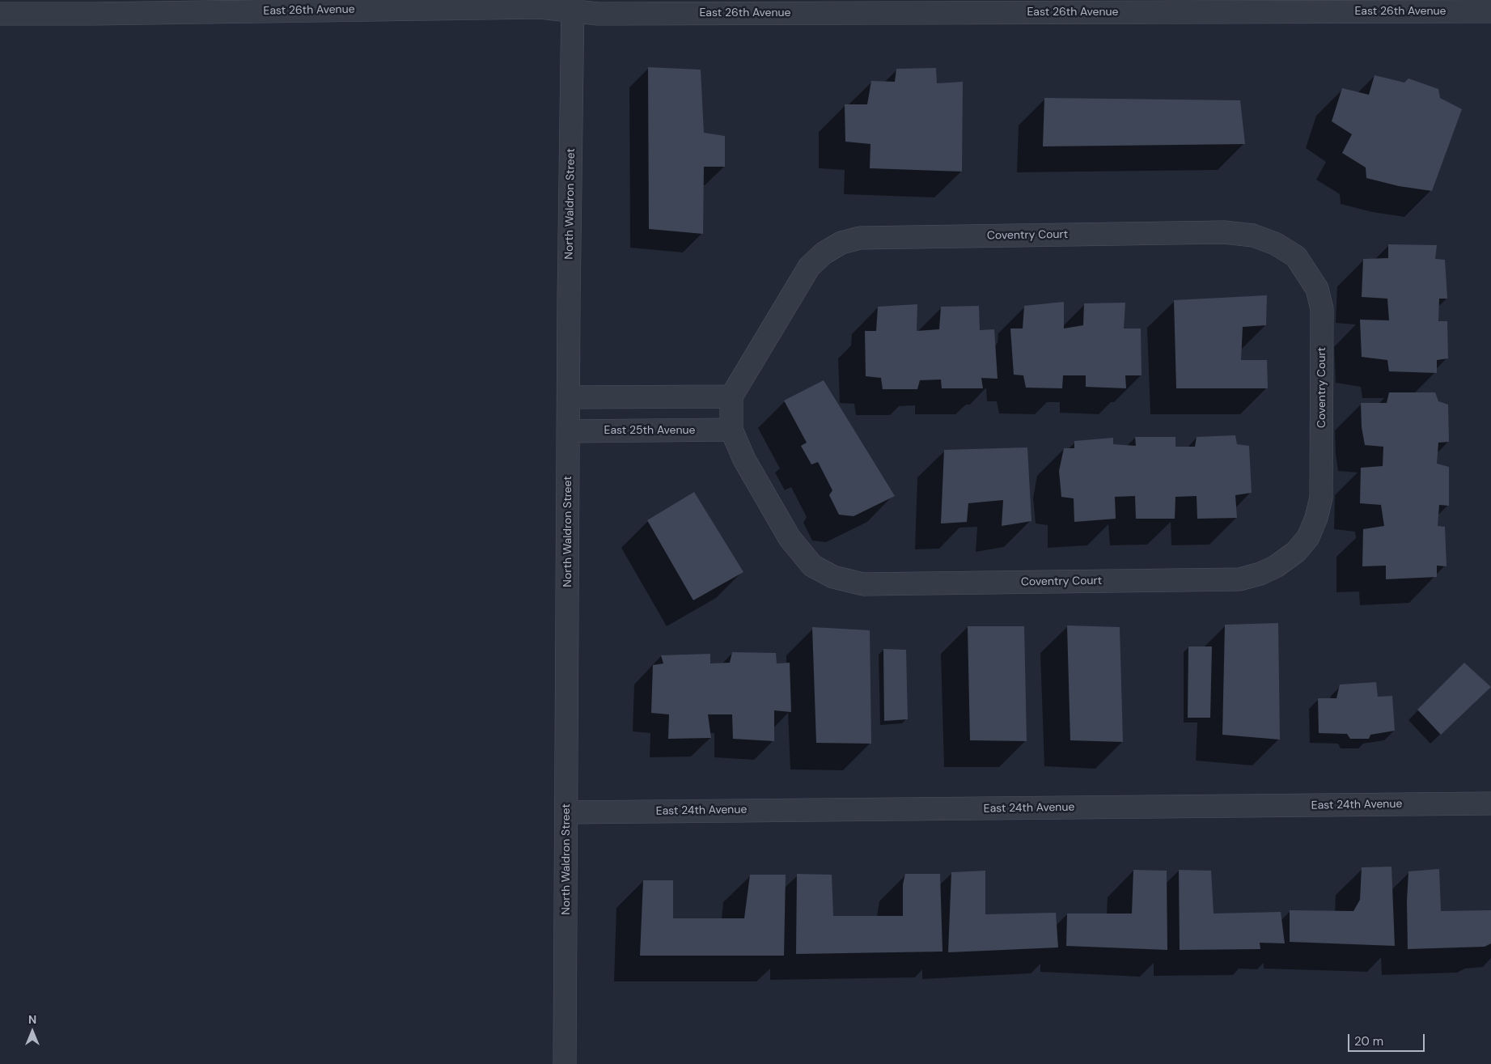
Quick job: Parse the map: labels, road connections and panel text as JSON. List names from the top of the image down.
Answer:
{
  "streets": {
    "street": [
      "East 26th Avenue",
      "North Waldron Street",
      "Coventry Court",
      "East 25th Avenue",
      "East 24th Avenue"
    ]
  },
  "crossings": [
    ["East 26th Avenue", "North Waldron Street"],
    ["North Waldron Street", "East 25th Avenue"],
    ["North Waldron Street", "East 24th Avenue"],
    ["Coventry Court", "East 25th Avenue"]
  ],
  "scale_bar": "20 m",
  "north": "top"
}
